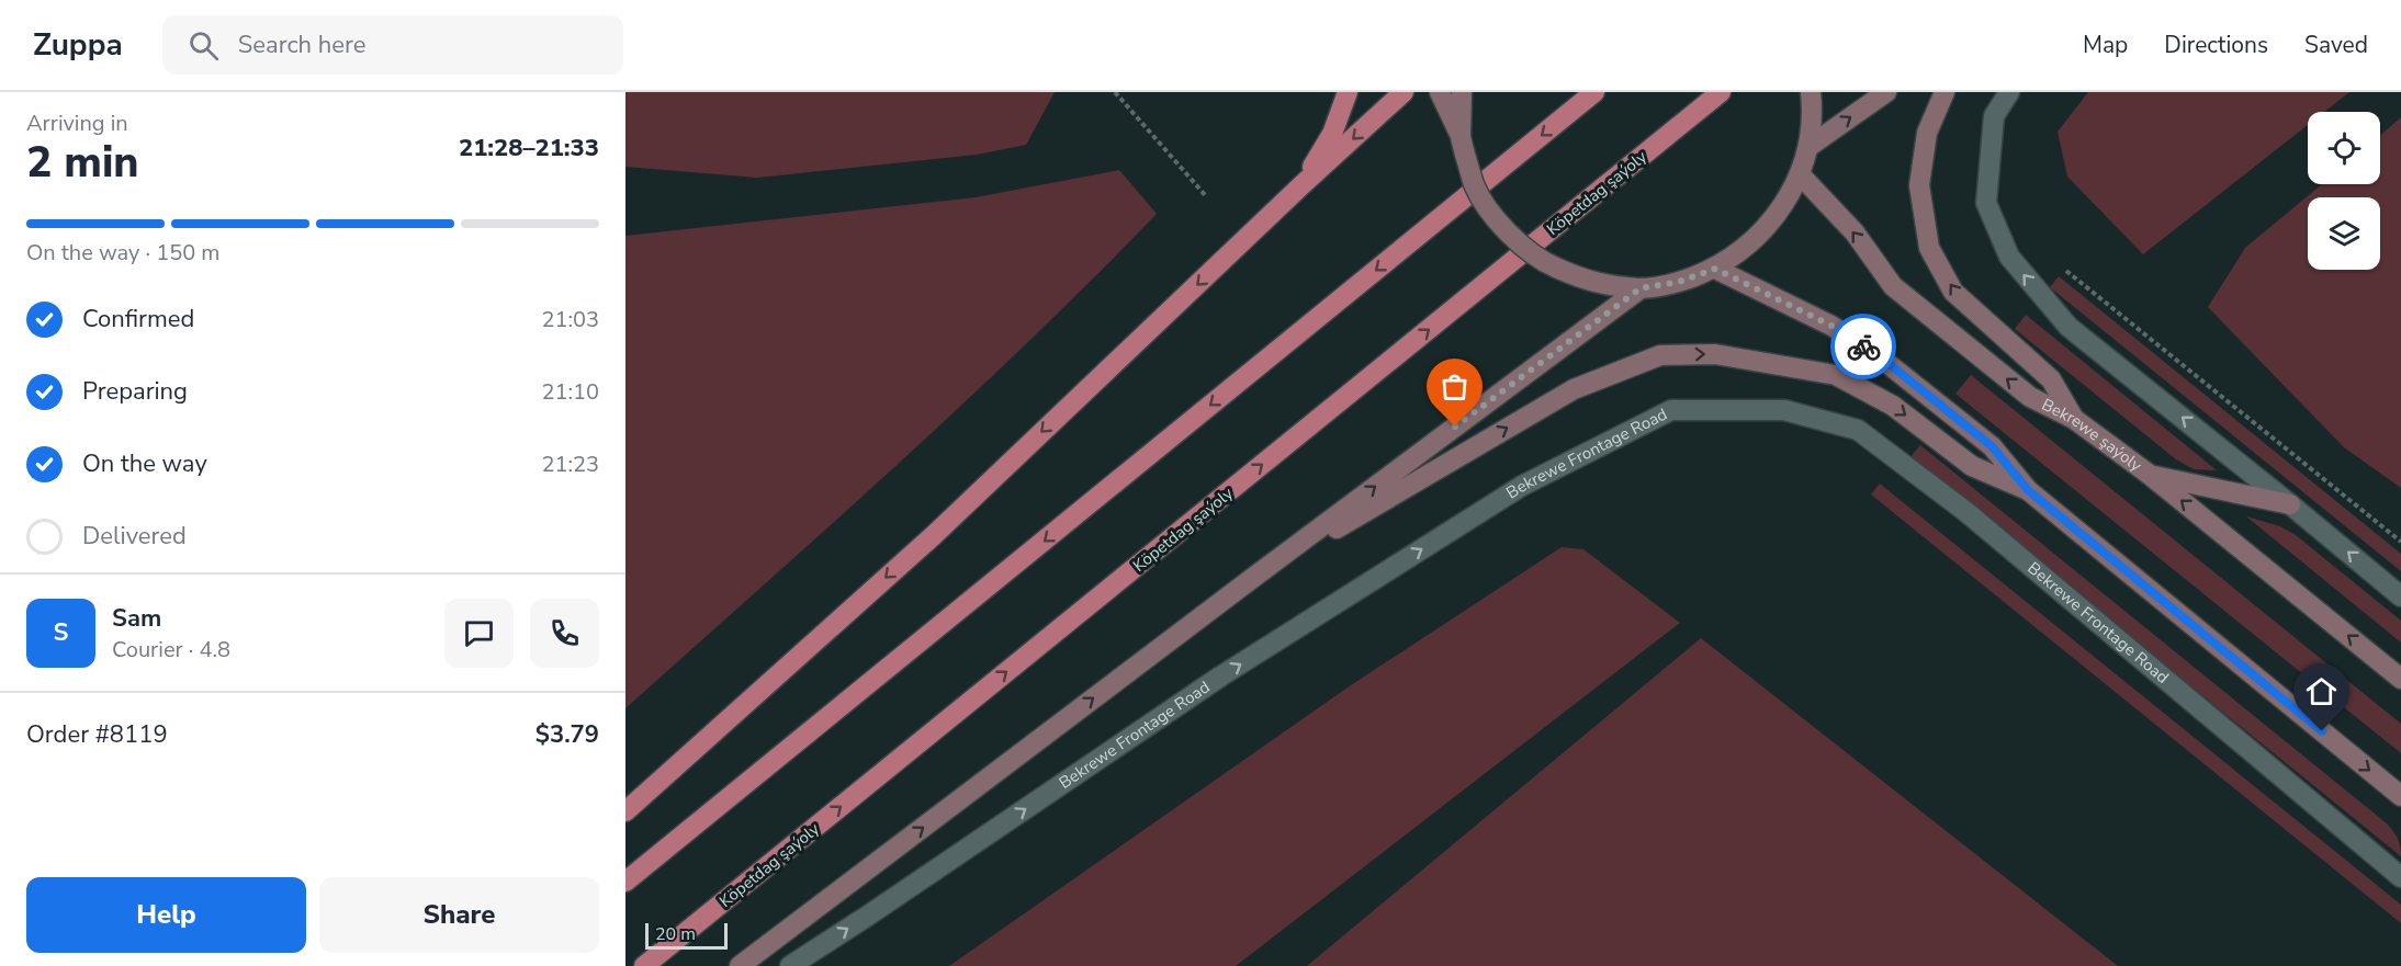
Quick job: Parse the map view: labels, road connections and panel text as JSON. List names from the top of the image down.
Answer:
{
  "streets": {
    "main road": ["Köpetdag şaýoly", "Bekrewe şaýoly"],
    "street": ["Bekrewe Frontage Road"]
  },
  "one_way": ["Bekrewe Frontage Road"],
  "scale_bar": "20 m",
  "page": {
    "header": "Zuppa",
    "search": "Search here",
    "nav": ["Map", "Directions", "Saved"],
    "heading": ["2 min", "Arriving in", "21:28–21:33"],
    "panel": [
      "Sam",
      "Courier · 4.8",
      "Order #8119",
      "$3.79"
    ],
    "bar": "On the way · 150 m",
    "list": [
      ["Confirmed", "21:03"],
      ["Preparing", "21:10"],
      ["On the way", "21:23"],
      "Delivered"
    ],
    "round": "S",
    "buttons": ["Help", "Share"],
    "scale": "20 m"
  }
}
